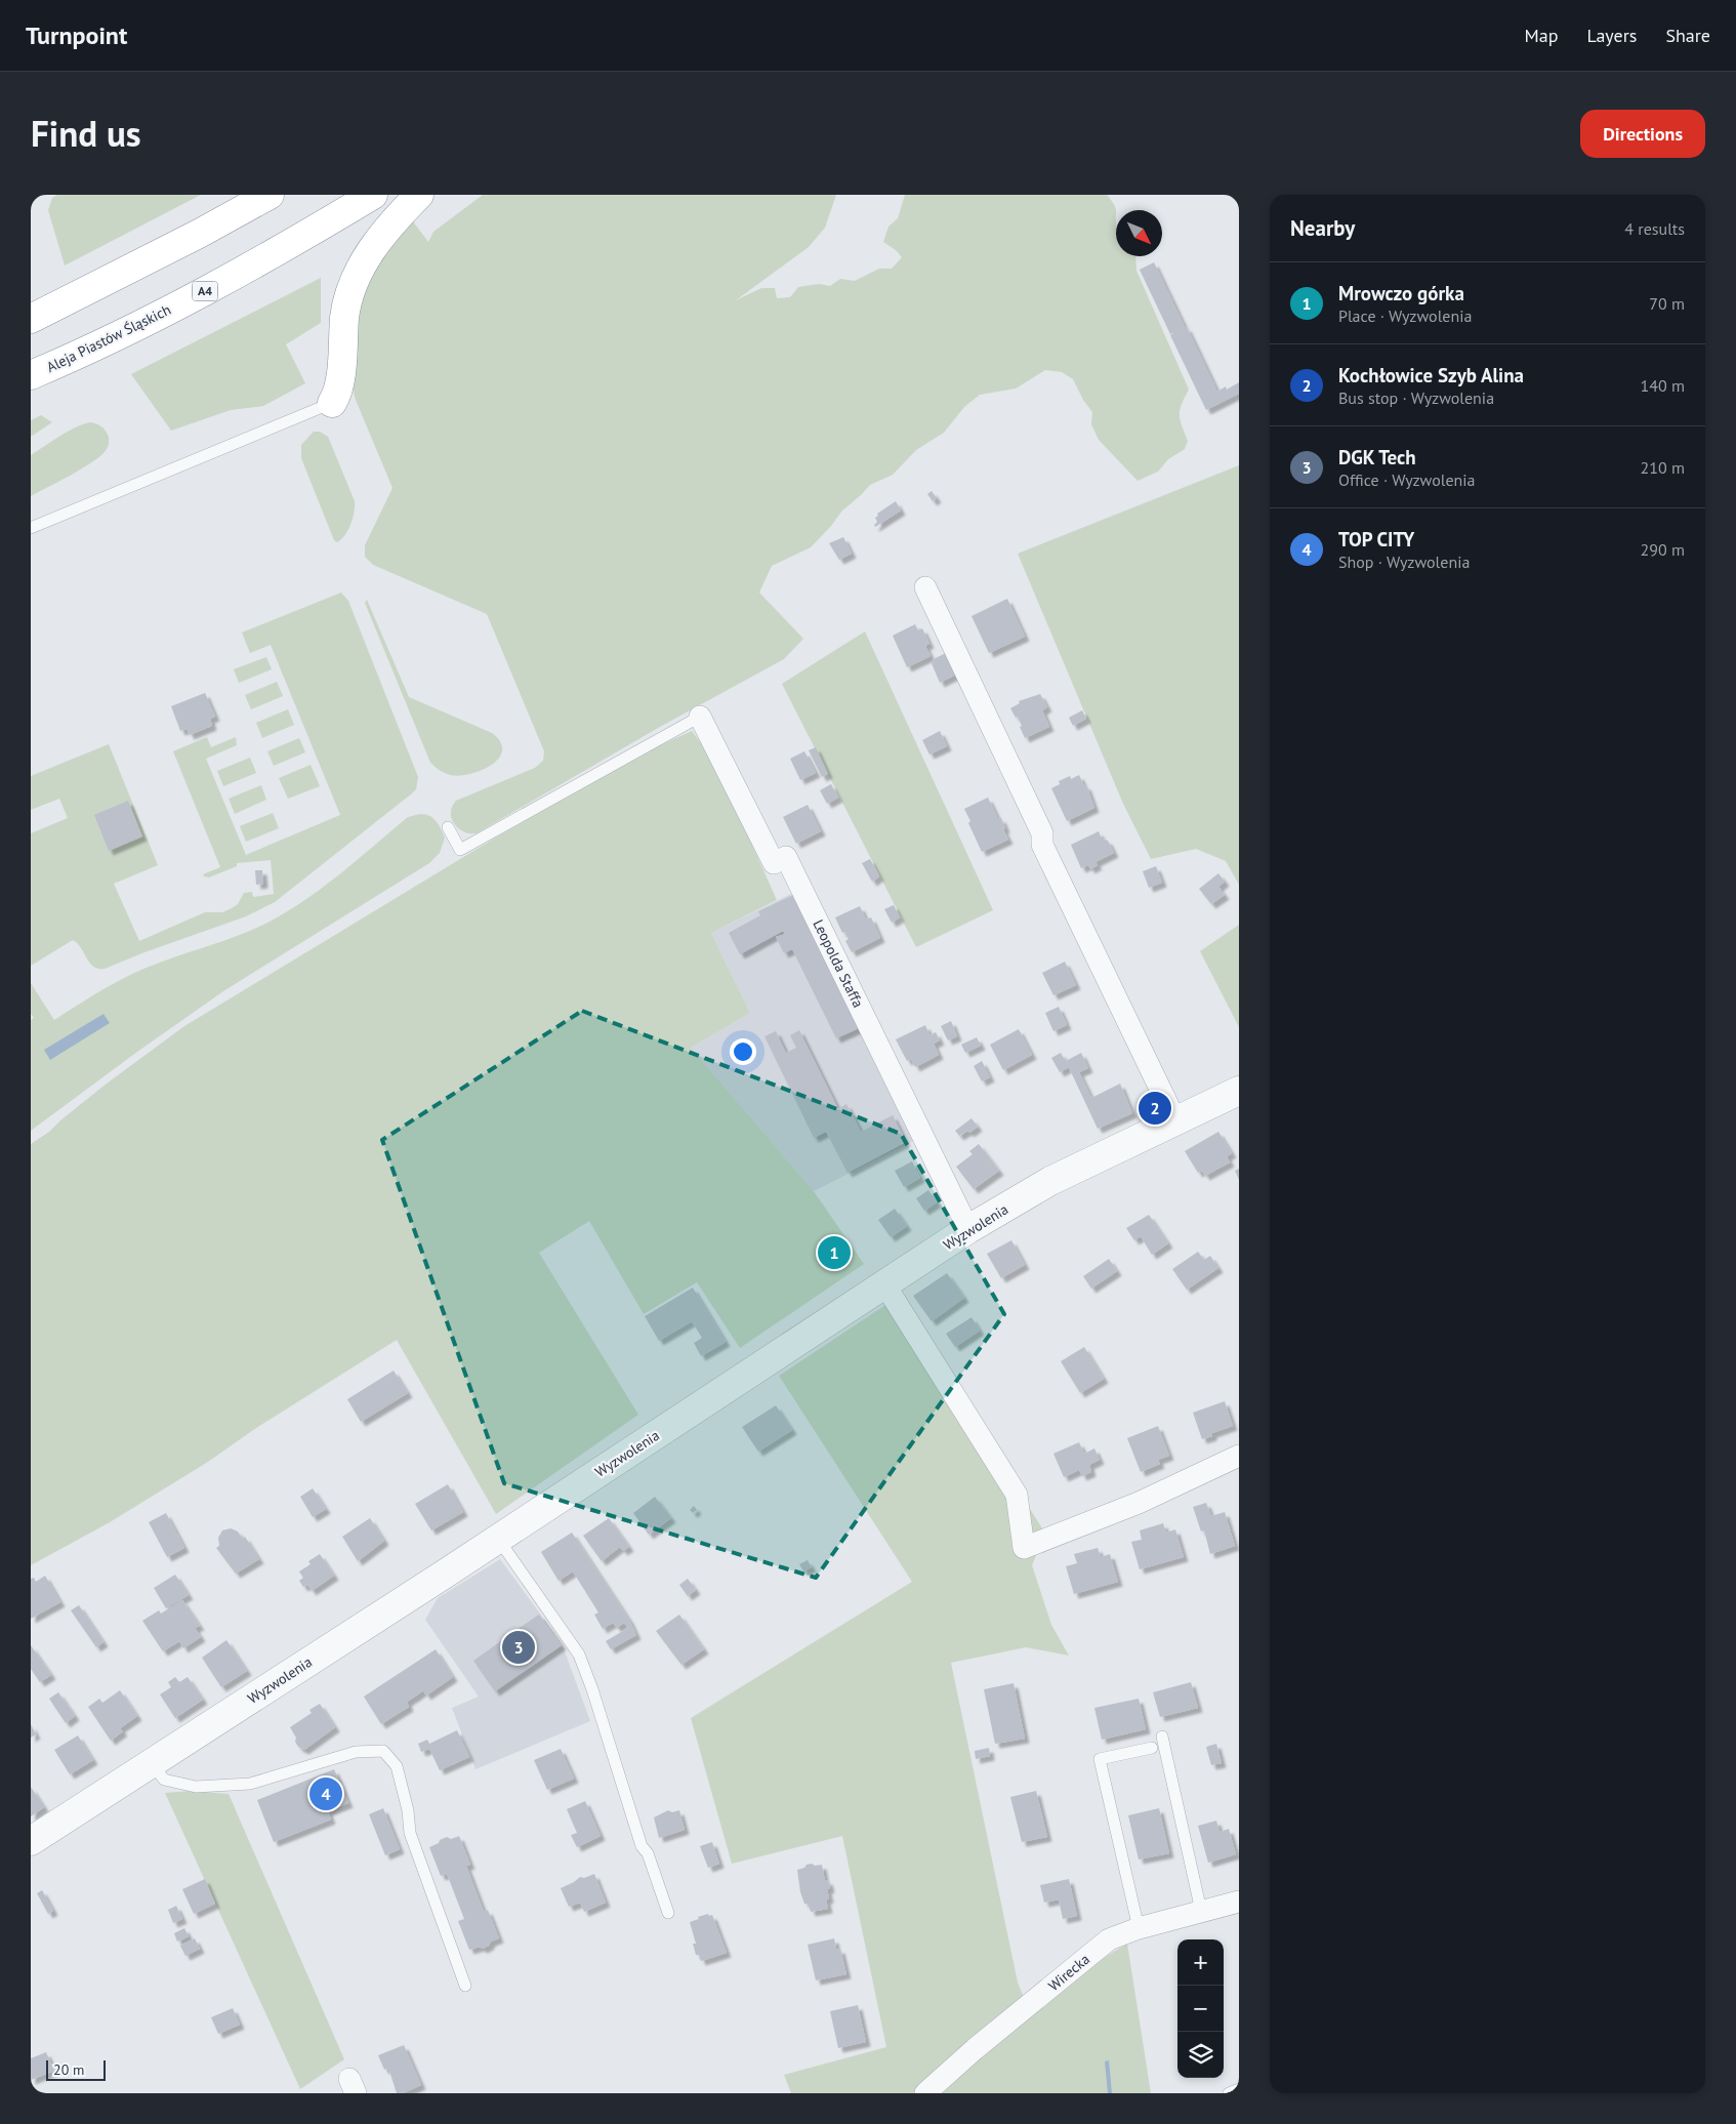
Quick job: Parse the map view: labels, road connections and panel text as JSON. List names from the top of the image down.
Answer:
{
  "streets": {
    "highway": ["A4", "Aleja Piastów Śląskich"],
    "street": ["Leopolda Staffa", "Wyzwolenia", "Wirecka"]
  },
  "crossings": [
    ["Leopolda Staffa", "Wyzwolenia"]
  ],
  "scale_bar": "20 m",
  "north": "bottom right",
  "page": {
    "header": "Turnpoint",
    "nav": ["Map", "Layers", "Share"],
    "title": "Find us",
    "buttons": "Directions",
    "heading": ["Nearby", "4 results"],
    "list": [
      {
        "mark": "1",
        "name": "Mrowczo górka",
        "note": "Place · Wyzwolenia",
        "value": "70 m"
      },
      {
        "mark": "2",
        "name": "Kochłowice Szyb Alina",
        "note": "Bus stop · Wyzwolenia",
        "value": "140 m"
      },
      {
        "mark": "3",
        "name": "DGK Tech",
        "note": "Office · Wyzwolenia",
        "value": "210 m"
      },
      {
        "mark": "4",
        "name": "TOP CITY",
        "note": "Shop · Wyzwolenia",
        "value": "290 m"
      }
    ],
    "pins": [
      "2",
      "1",
      "3",
      "4"
    ],
    "map_buttons": ["+", "−"],
    "scale": "20 m"
  }
}
